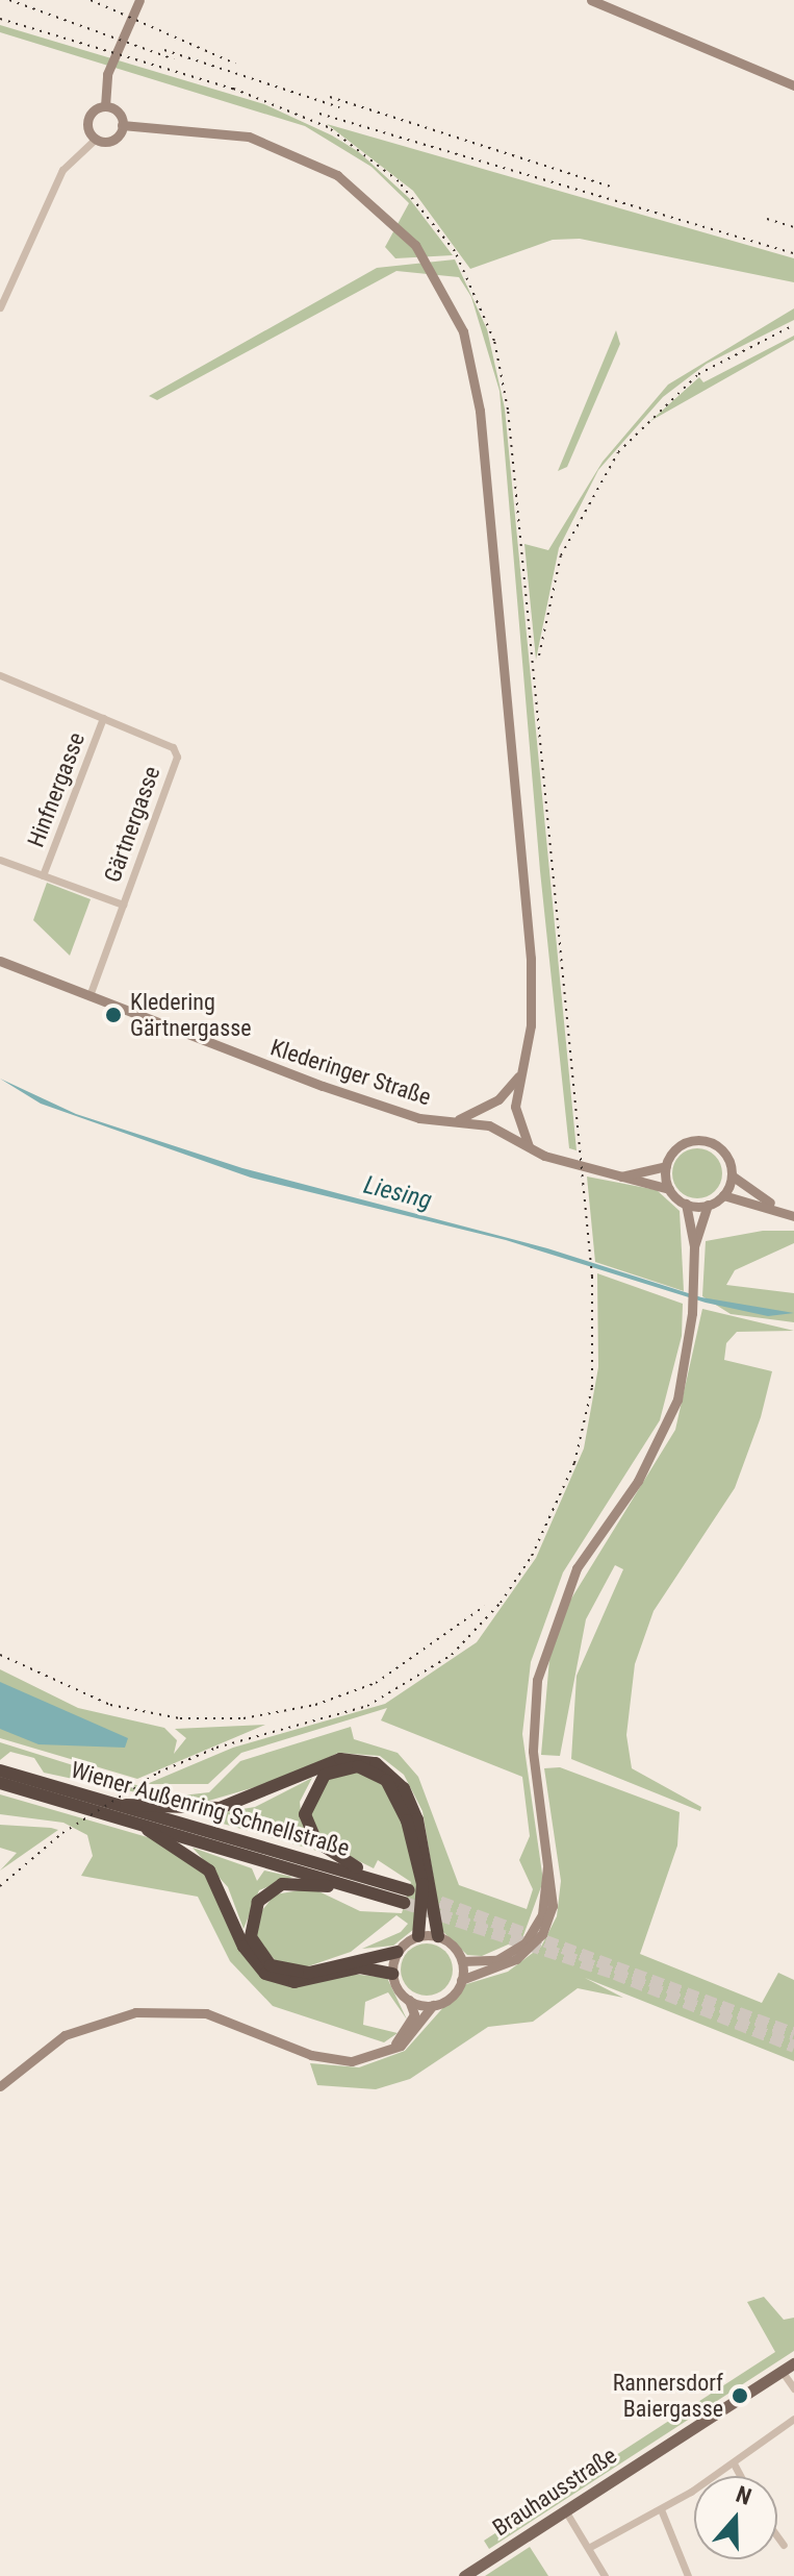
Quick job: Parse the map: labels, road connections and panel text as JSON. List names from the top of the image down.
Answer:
{
  "streets": {
    "highway": ["Wiener Außenring Schnellstraße"],
    "main road": ["Klederinger Straße", "Brauhausstraße"],
    "street": ["Hinfnergasse", "Gärtnergasse"]
  },
  "crossings": [
    ["Hinfnergasse", "Gärtnergasse"],
    ["Gärtnergasse", "Klederinger Straße"]
  ],
  "water": ["Liesing"],
  "places": ["Kledering Gärtnergasse", "Rannersdorf Baiergasse"],
  "north": "top"
}
